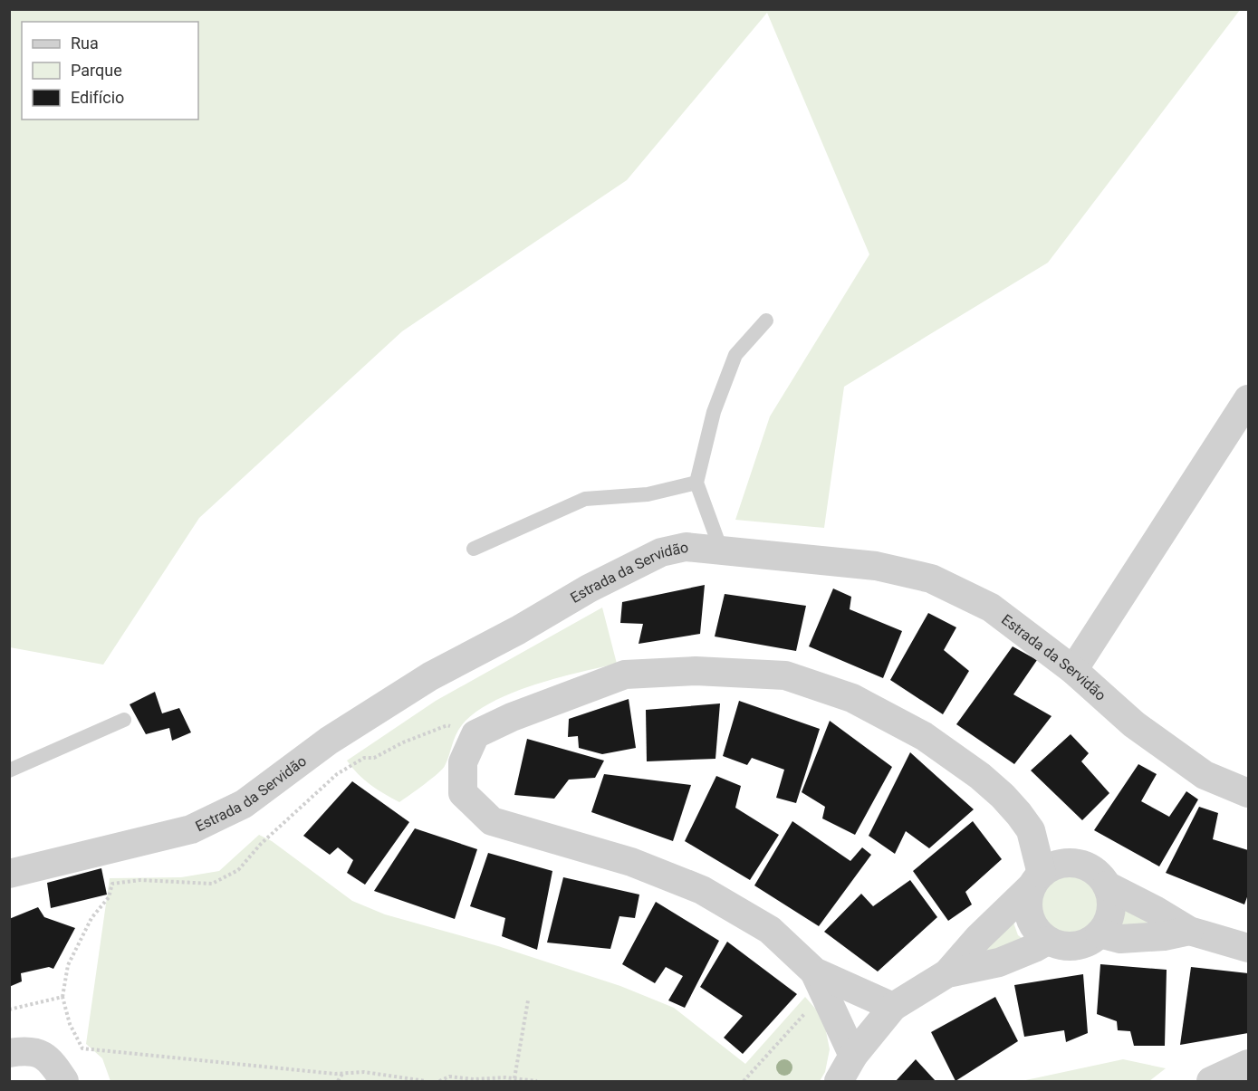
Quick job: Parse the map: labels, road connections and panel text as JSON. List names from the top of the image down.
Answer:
{
  "streets": {
    "street": ["Estrada da Servidão"]
  },
  "legend": ["Rua", "Parque", "Edifício"]
}
